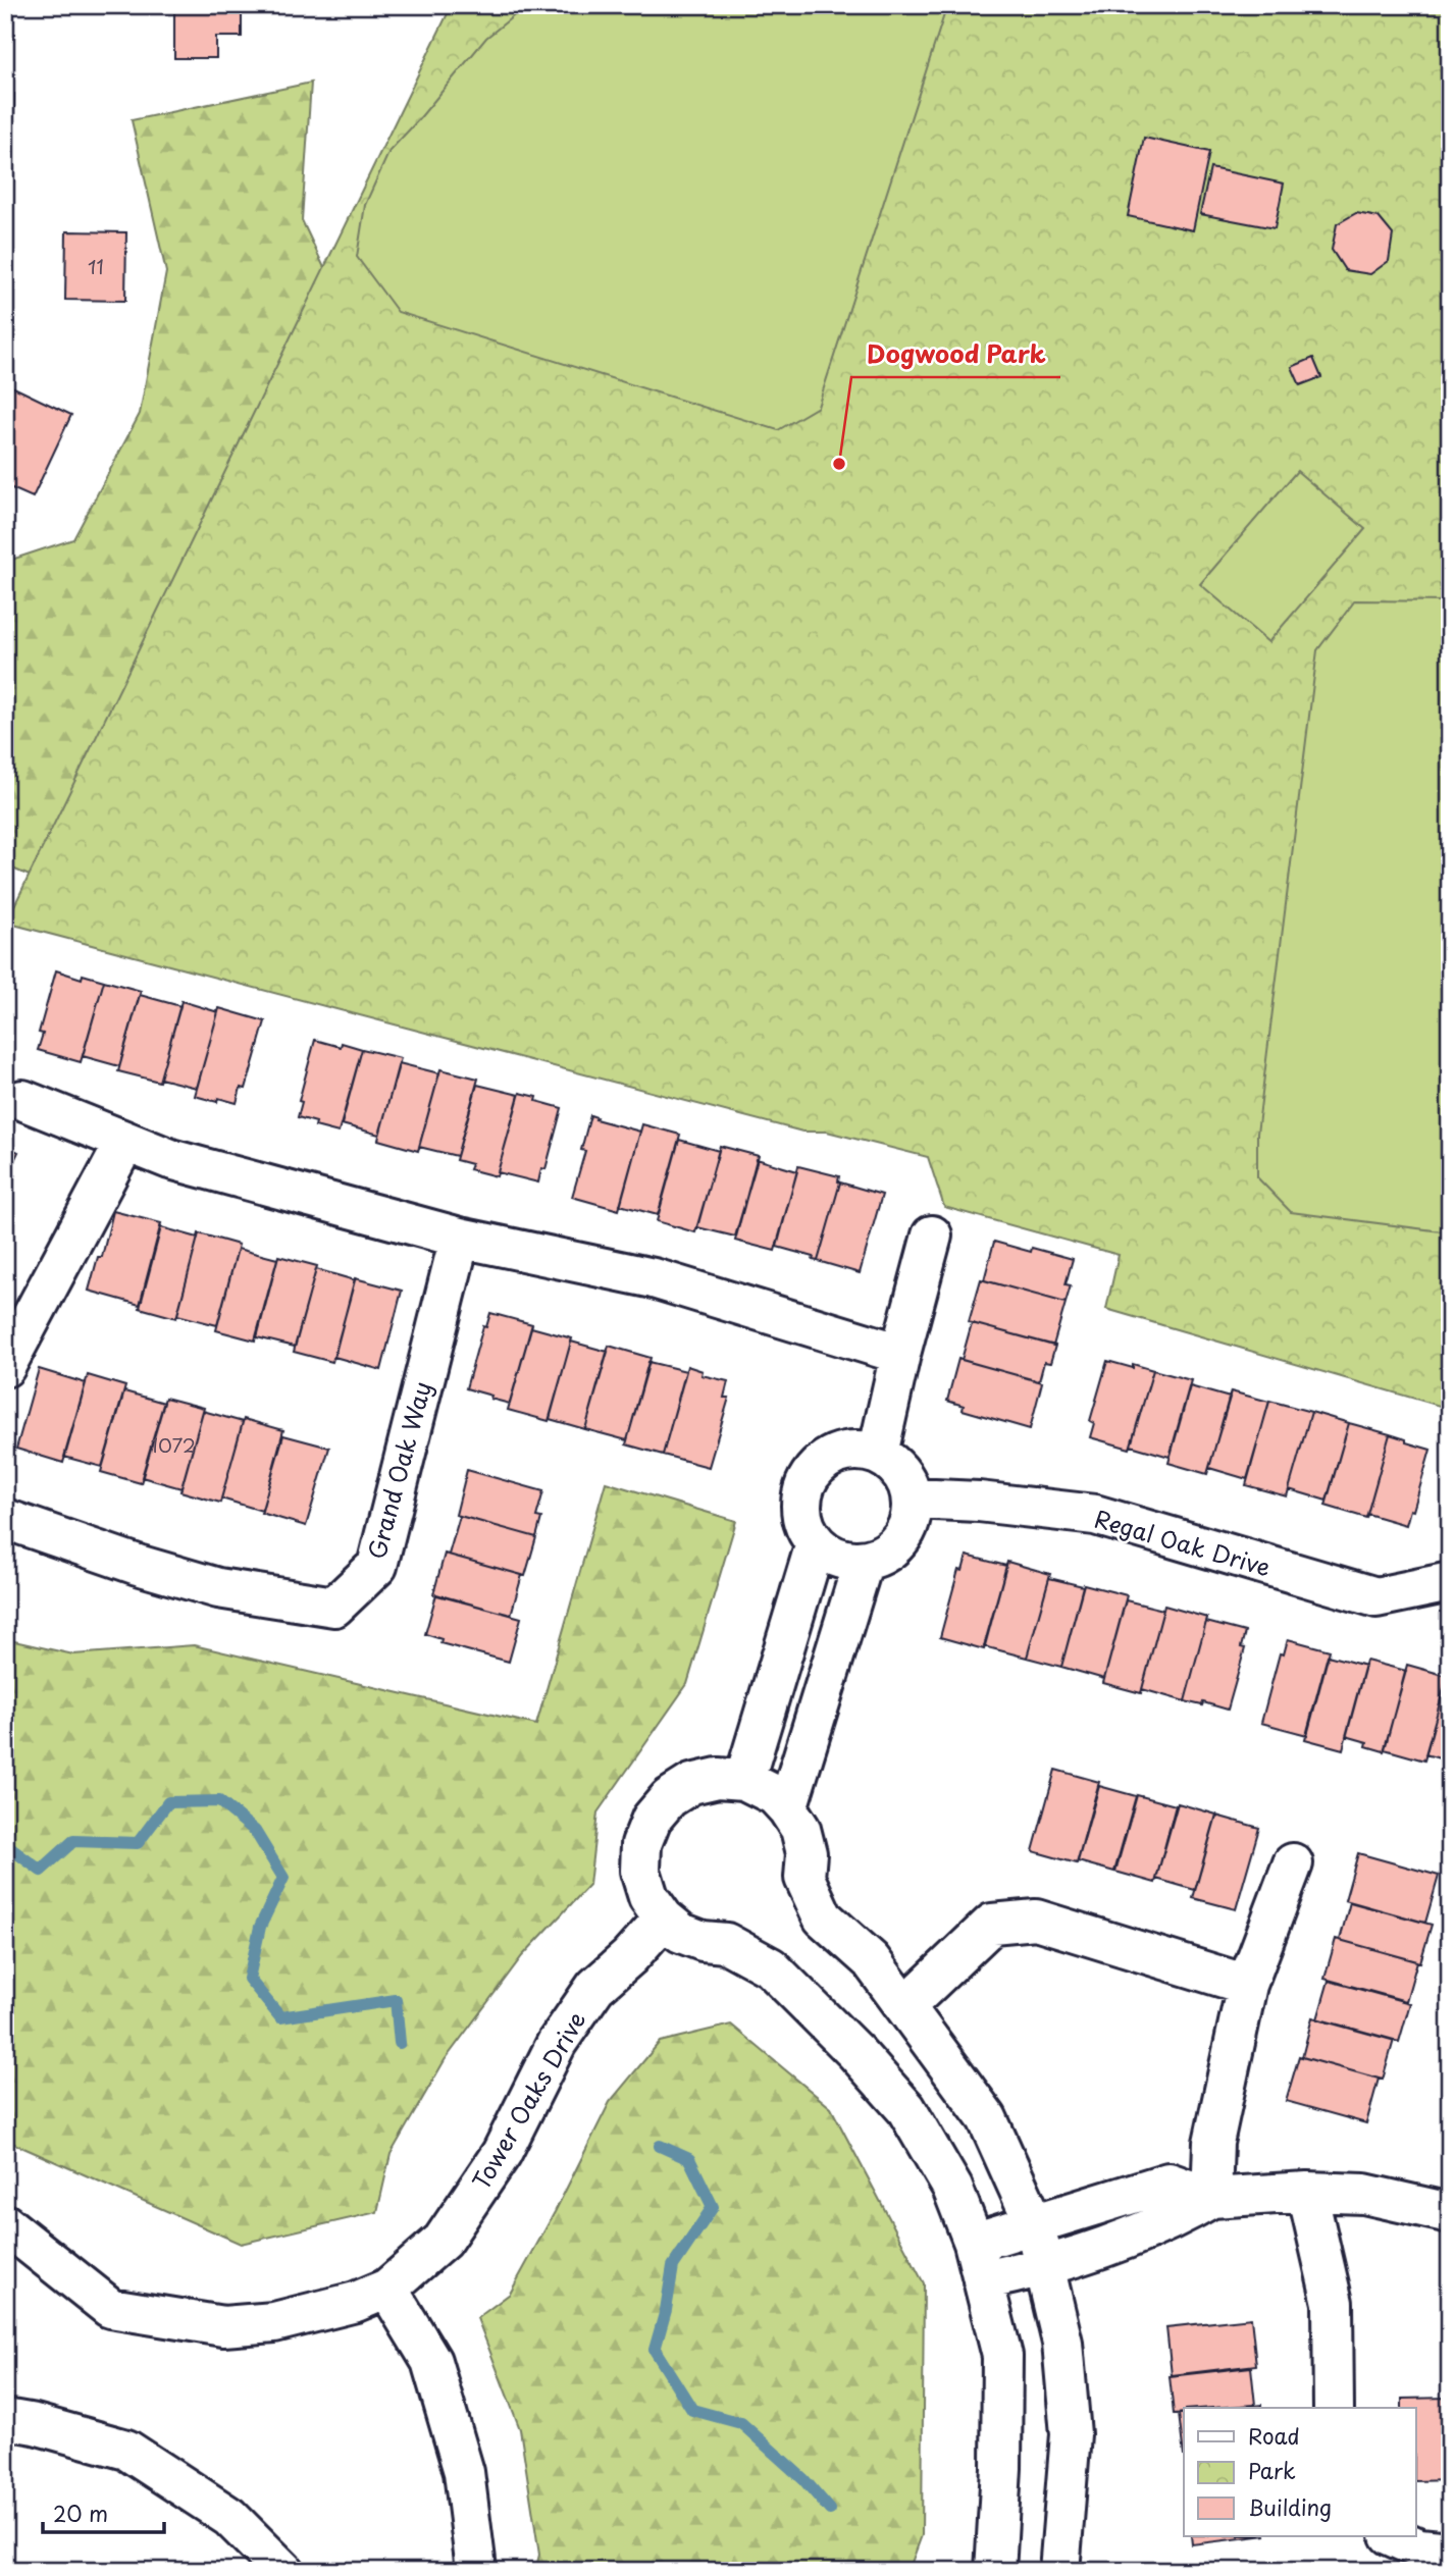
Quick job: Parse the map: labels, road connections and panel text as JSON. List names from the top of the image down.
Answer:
{
  "streets": {
    "street": ["Grand Oak Way", "Regal Oak Drive", "Tower Oaks Drive"]
  },
  "places": ["Dogwood Park"],
  "house_numbers": ["11", "1072"],
  "legend": ["Road", "Park", "Building"],
  "scale_bar": "20 m"
}
